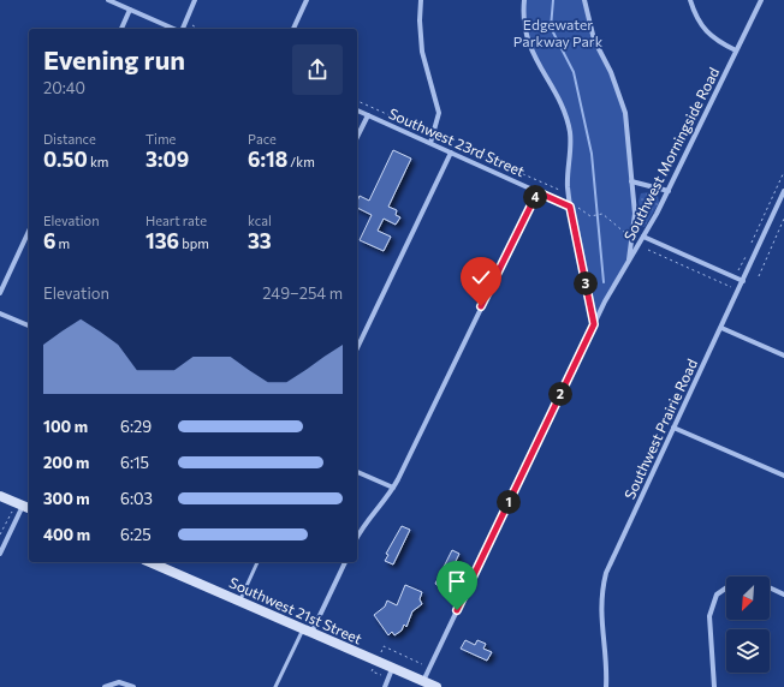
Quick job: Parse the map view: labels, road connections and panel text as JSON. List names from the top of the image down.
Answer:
{
  "streets": {
    "main road": ["Southwest 21st Street"],
    "street": ["Southwest 23rd Street", "Southwest Morningside Road", "Southwest Prairie Road"]
  },
  "crossings": [
    ["Southwest Morningside Road", "Southwest 21st Street"]
  ],
  "parks": ["Edgewater Parkway Park"],
  "north": "bottom left",
  "page": {
    "heading": ["Evening run", "20:40"],
    "stats": [
      ["Distance", "0.50 km"],
      ["Time", "3:09"],
      ["Pace", "6:18 /km"],
      ["Elevation", "6 m"],
      ["Heart rate", "136 bpm"],
      ["kcal", "33"]
    ],
    "pins": [
      "4",
      "3",
      "2",
      "1"
    ],
    "chart": ["Elevation", "249–254 m"],
    "list": [
      {
        "name": "100 m",
        "note": "6:29"
      },
      {
        "name": "200 m",
        "note": "6:15"
      },
      {
        "name": "300 m",
        "note": "6:03"
      },
      {
        "name": "400 m",
        "note": "6:25"
      }
    ]
  }
}
